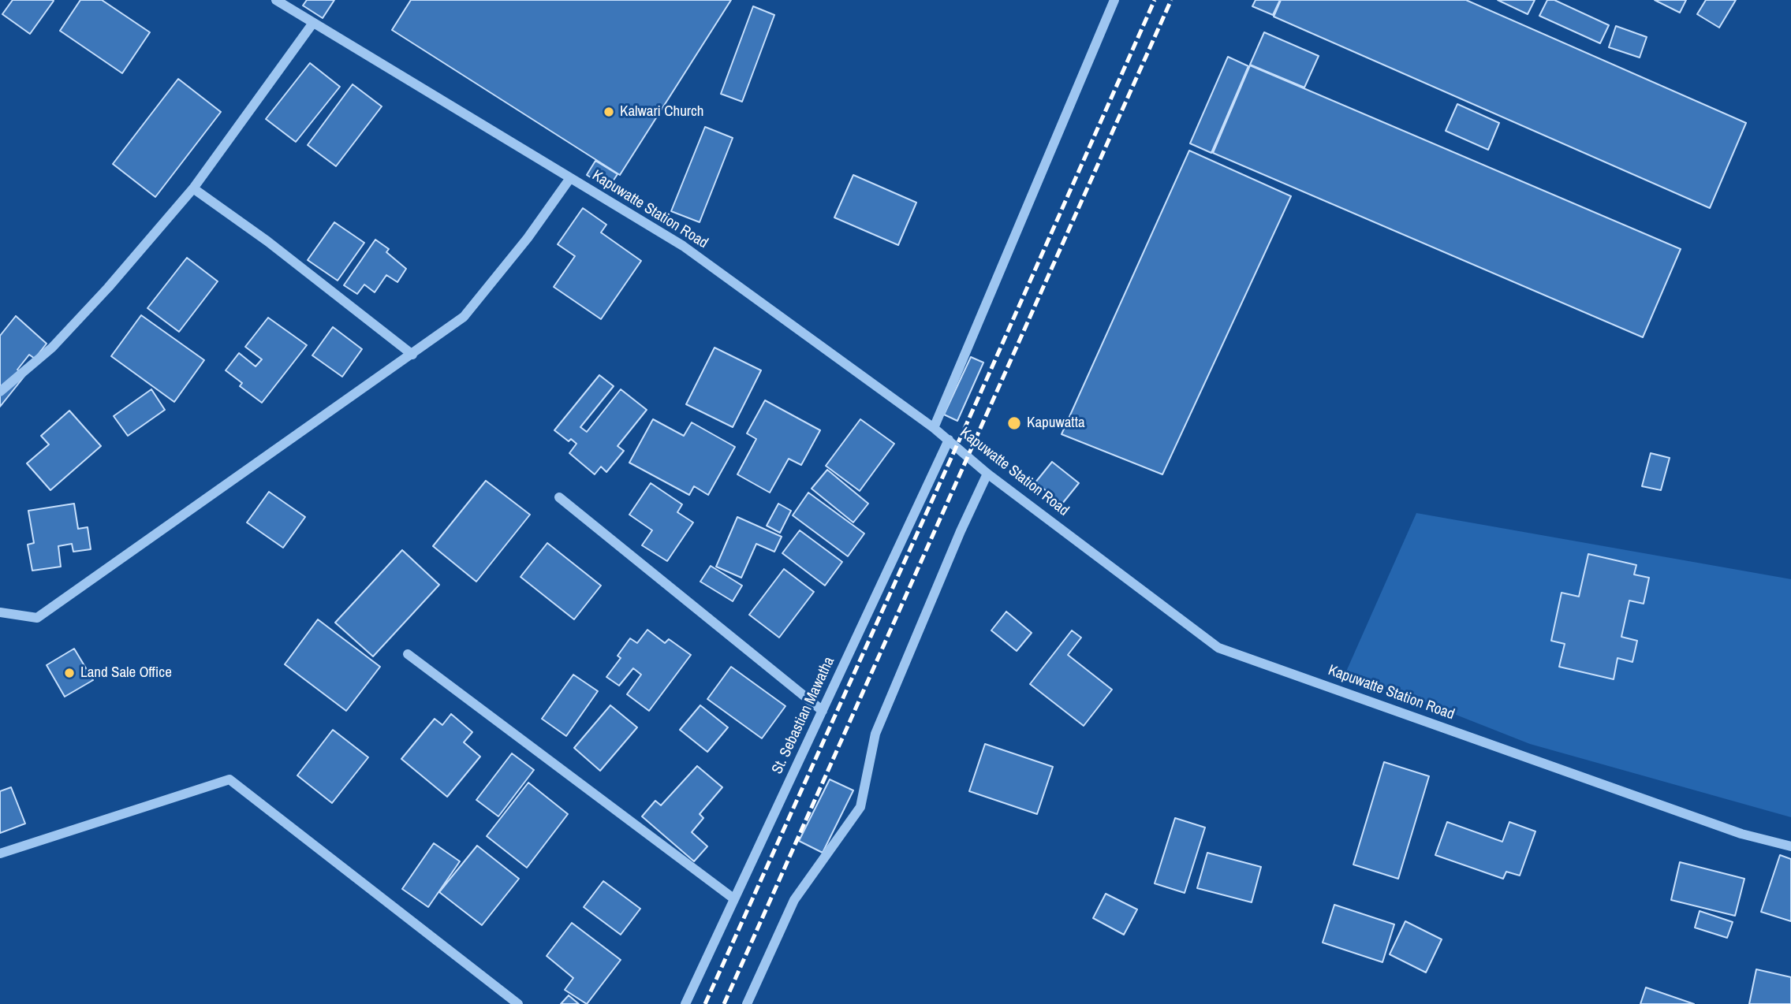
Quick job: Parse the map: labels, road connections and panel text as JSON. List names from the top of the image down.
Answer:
{
  "streets": {
    "street": ["Kapuwatte Station Road", "St. Sebastian Mawatha"]
  },
  "crossings": [
    ["Kapuwatte Station Road", "St. Sebastian Mawatha"]
  ],
  "places": ["Kalwari Church", "Kapuwatta", "Land Sale Office"]
}
